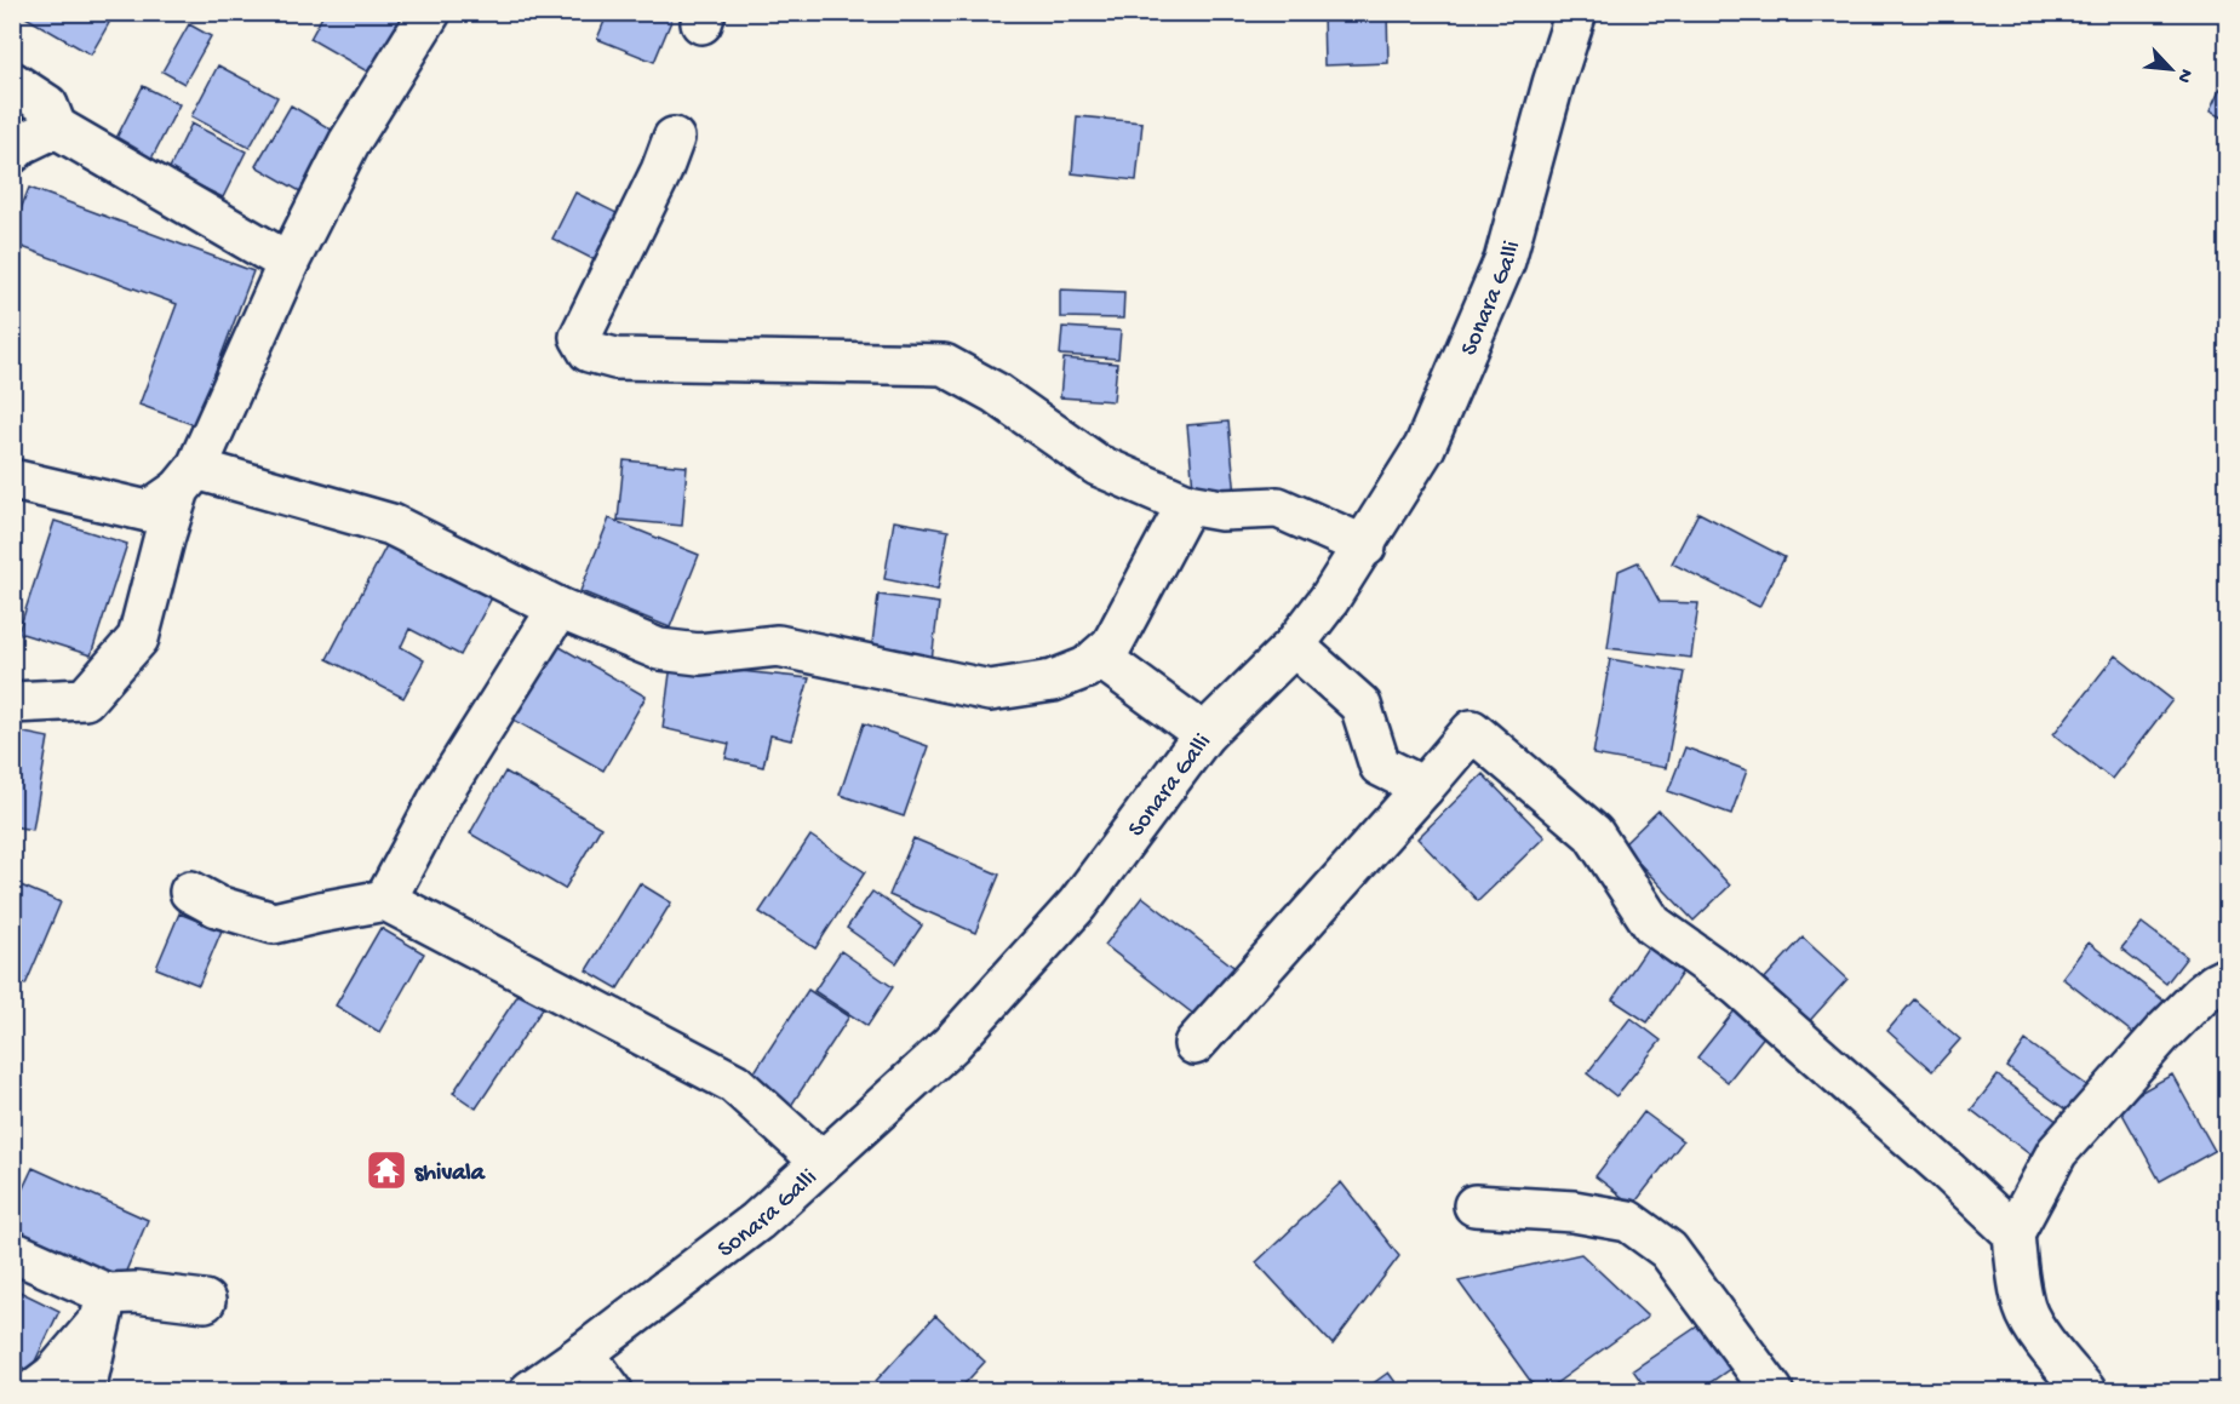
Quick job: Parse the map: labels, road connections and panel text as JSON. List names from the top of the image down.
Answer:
{
  "streets": {
    "street": ["Sonara Galli"]
  },
  "places": {
    "temple": ["shivala"]
  },
  "north": "bottom right"
}
